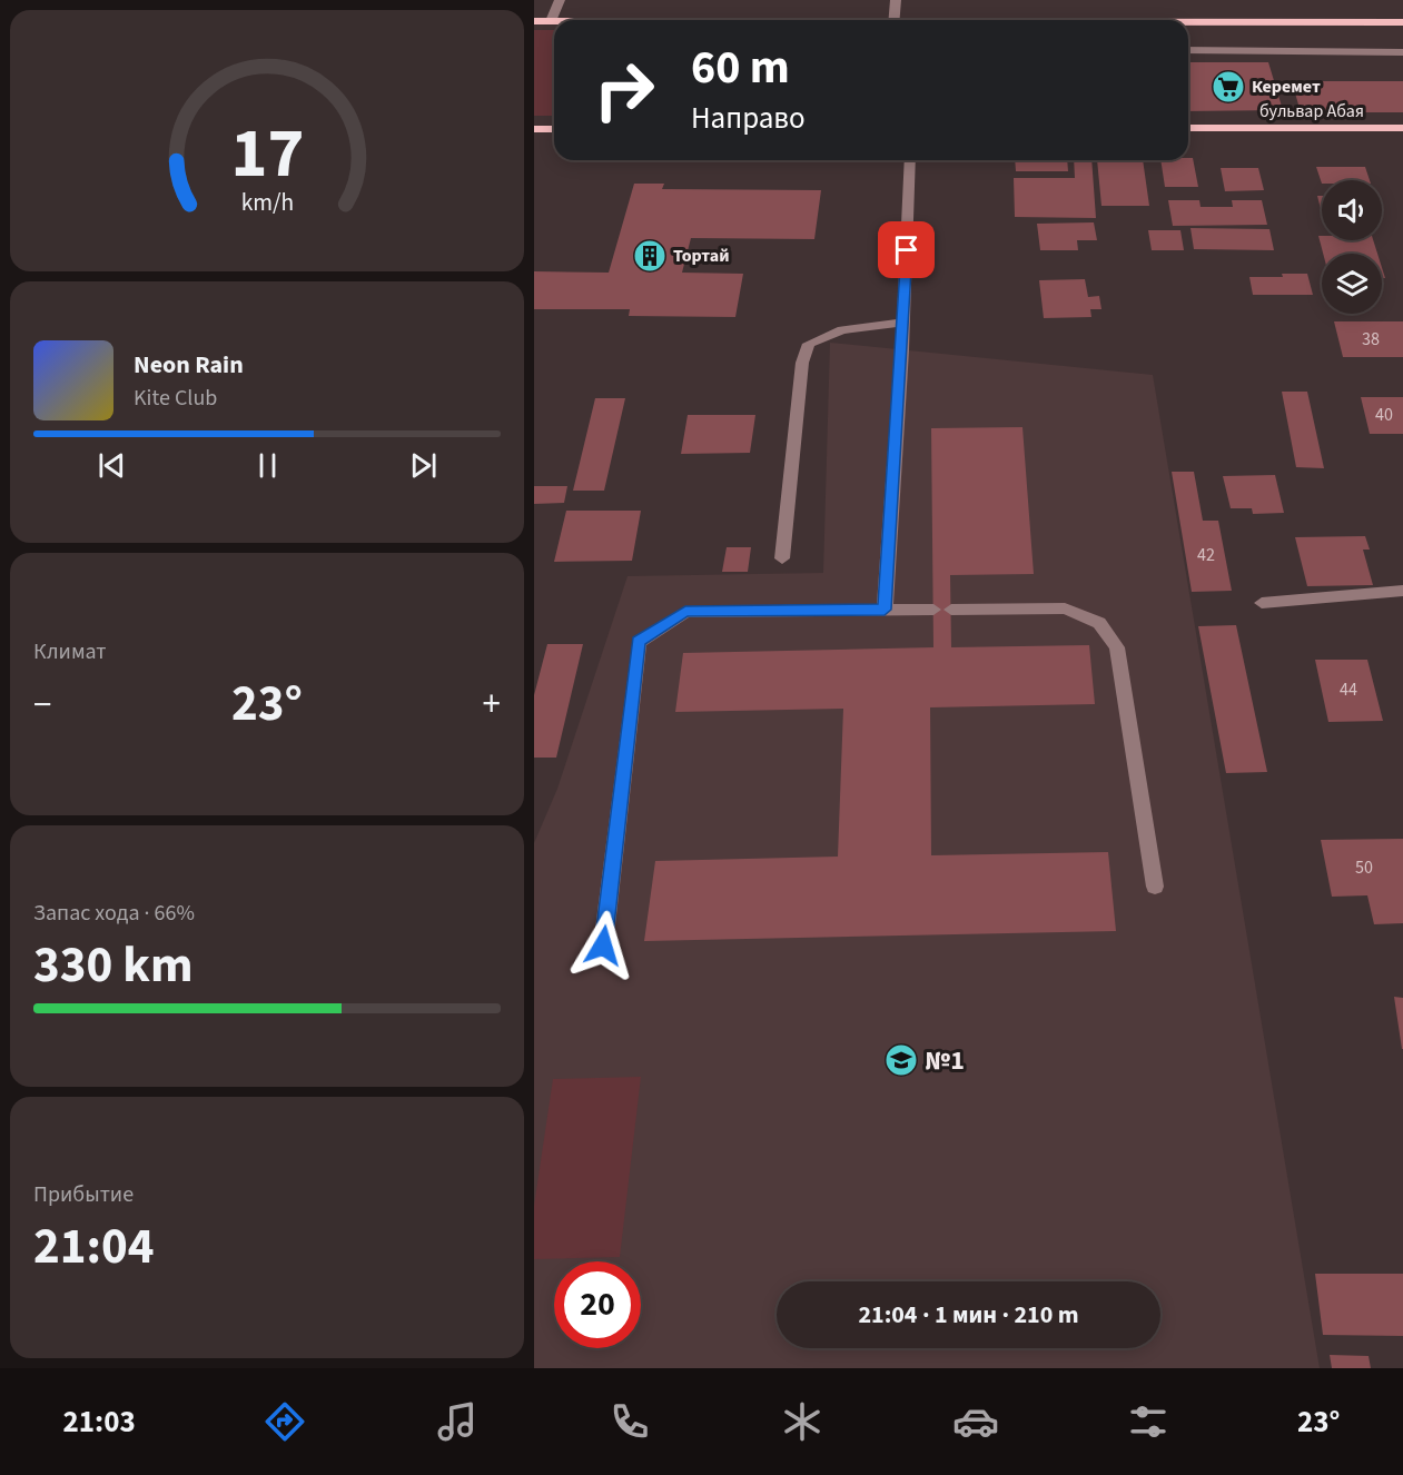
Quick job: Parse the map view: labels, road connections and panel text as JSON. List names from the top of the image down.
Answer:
{
  "streets": {
    "main road": ["бульвар Абая"]
  },
  "places": {
    "supermarket": ["Керемет"],
    "building": ["Тортай"],
    "school or university": ["№1"]
  },
  "house_numbers": [
    "38",
    "40",
    "42",
    "44",
    "50"
  ],
  "page": {
    "turn": ["60 m", "Направо"],
    "song": ["Neon Rain", "Kite Club"],
    "tile": [
      "Климат",
      ["Запас хода · 66%", "330 km"],
      ["Прибытие", "21:04"]
    ],
    "heat": ["−", "23°", "+"],
    "limit": "20",
    "trip": "21:04 · 1 мин · 210 m",
    "tabs": ["21:03", "23°"],
    "gauge": ["17", "km/h"]
  }
}
